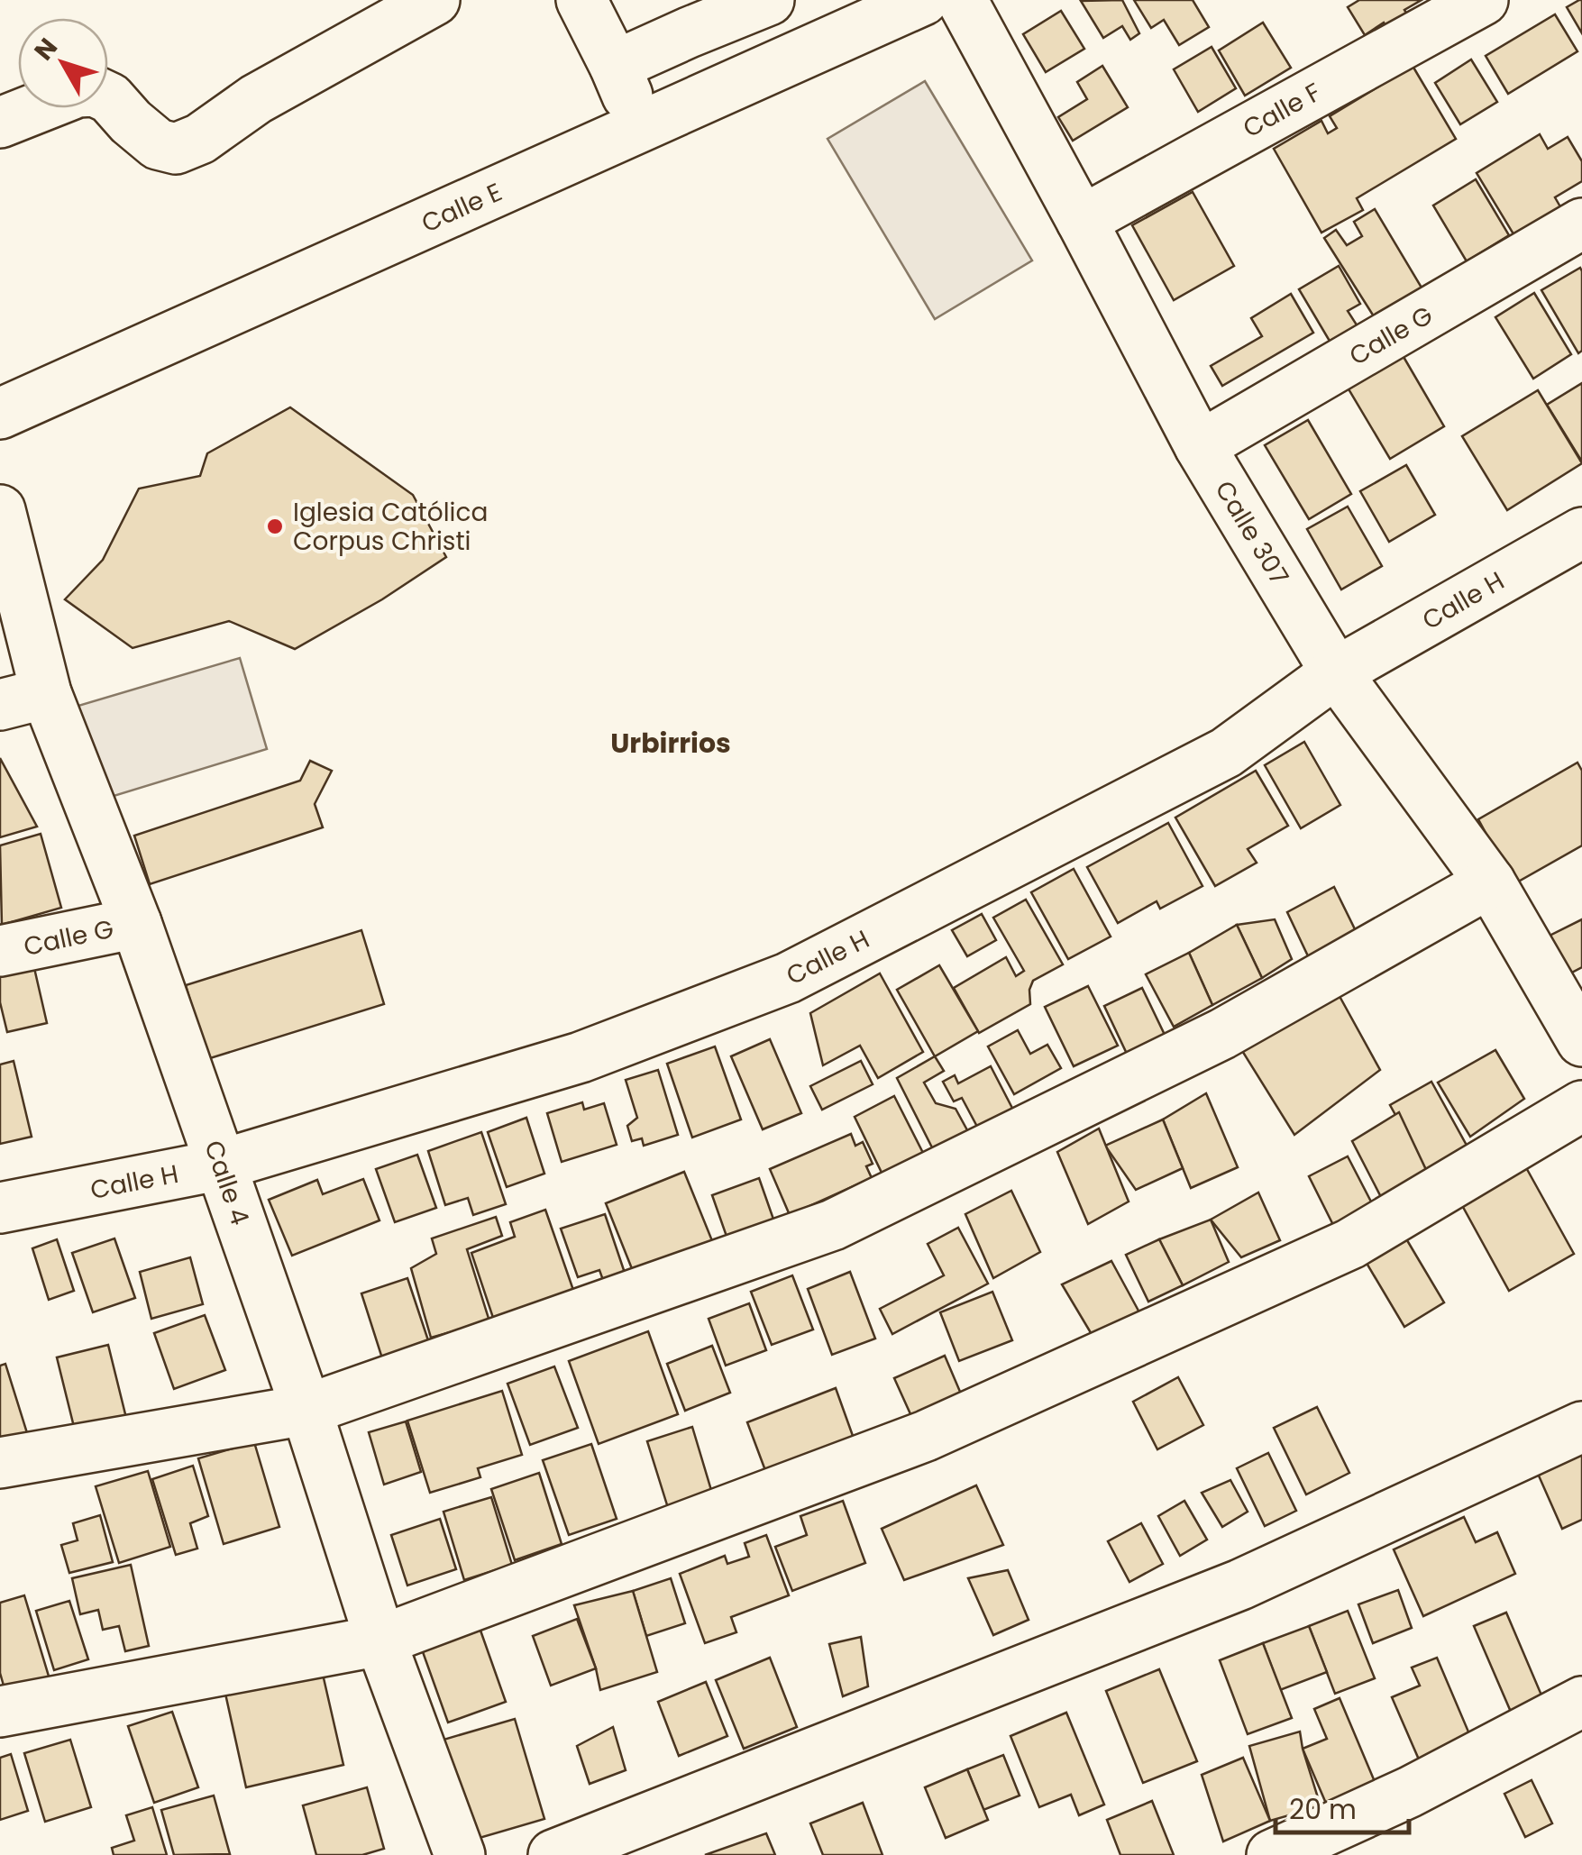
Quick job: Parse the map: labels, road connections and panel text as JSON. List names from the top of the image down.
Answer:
{
  "streets": {
    "street": [
      "Calle F",
      "Calle E",
      "Calle G",
      "Calle 307",
      "Calle H",
      "Calle 4"
    ]
  },
  "crossings": [
    ["Calle F", "Calle 307"],
    ["Calle G", "Calle 307"],
    ["Calle G", "Calle 4"],
    ["Calle 307", "Calle H"],
    ["Calle H", "Calle 4"]
  ],
  "districts": ["Urbirrios"],
  "places": ["Iglesia Católica Corpus Christi"],
  "scale_bar": "20 m",
  "north": "top left"
}
